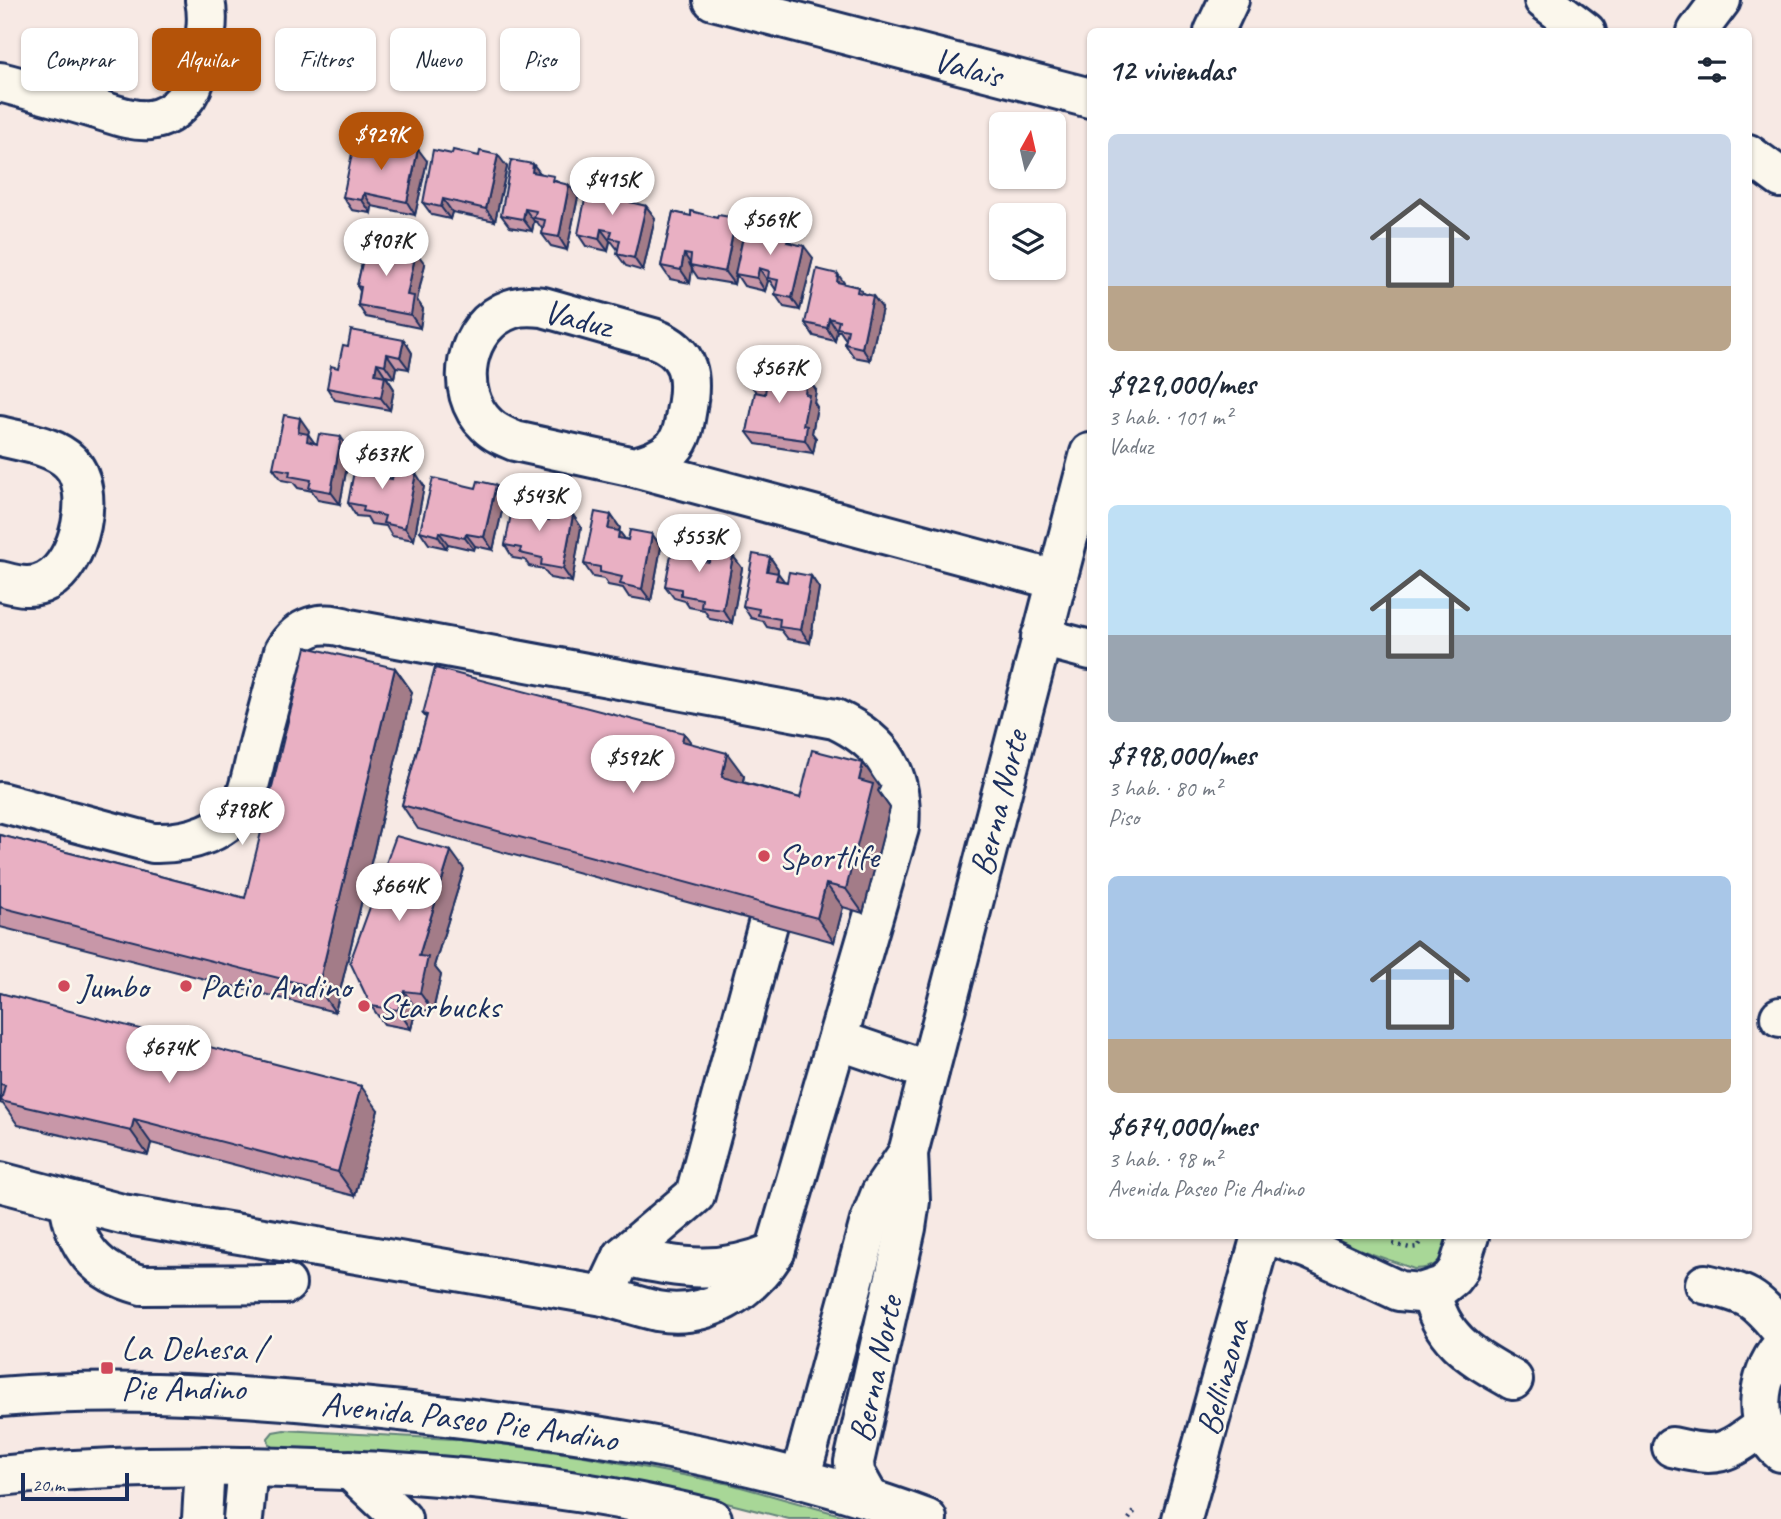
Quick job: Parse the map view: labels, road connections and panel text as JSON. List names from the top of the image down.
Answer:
{
  "streets": {
    "street": [
      "Valais",
      "Vaduz",
      "Berna Norte",
      "Bellinzona",
      "Avenida Paseo Pie Andino"
    ]
  },
  "crossings": [
    ["Vaduz", "Berna Norte"],
    ["Berna Norte", "Avenida Paseo Pie Andino"]
  ],
  "places": {
    "other": [
      "Sportlife",
      "Jumbo",
      "Patio Andino",
      "Starbucks"
    ],
    "transit": ["La Dehesa / Pie Andino"]
  },
  "scale_bar": "20 m",
  "north": "top",
  "page": {
    "chip": [
      "Comprar",
      "Alquilar",
      "Filtros",
      "Nuevo",
      "Piso"
    ],
    "heading": "12 viviendas",
    "price": [
      "$929K",
      "$415K",
      "$569K",
      "$907K",
      "$567K",
      "$637K",
      "$543K",
      "$553K",
      "$592K",
      "$798K",
      "$664K",
      "$674K"
    ],
    "list": [
      {
        "name": "$929,000/mes",
        "note": "3 hab. · 101 m² · Vaduz"
      },
      {
        "name": "$798,000/mes",
        "note": "3 hab. · 80 m² · Piso"
      },
      {
        "name": "$674,000/mes",
        "note": "3 hab. · 98 m² · Avenida Paseo Pie Andino"
      }
    ],
    "scale": "20 m"
  }
}
